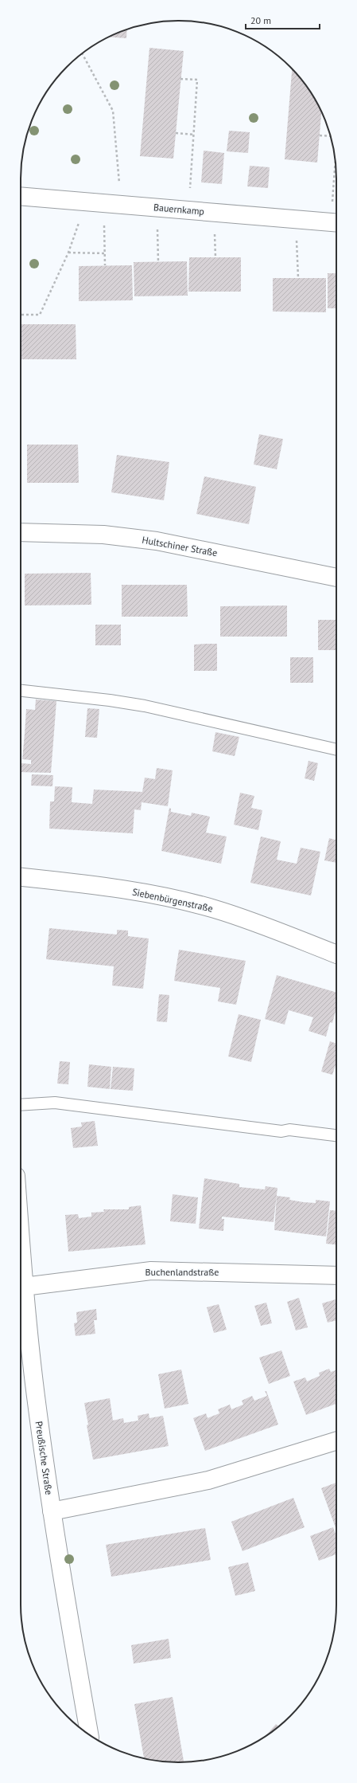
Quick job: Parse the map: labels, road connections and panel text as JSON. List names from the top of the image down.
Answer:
{
  "streets": {
    "street": [
      "Bauernkamp",
      "Hultschiner Straße",
      "Siebenbürgenstraße",
      "Buchenlandstraße",
      "Preußische Straße"
    ]
  },
  "crossings": [
    ["Buchenlandstraße", "Preußische Straße"]
  ],
  "scale_bar": "20 m"
}
